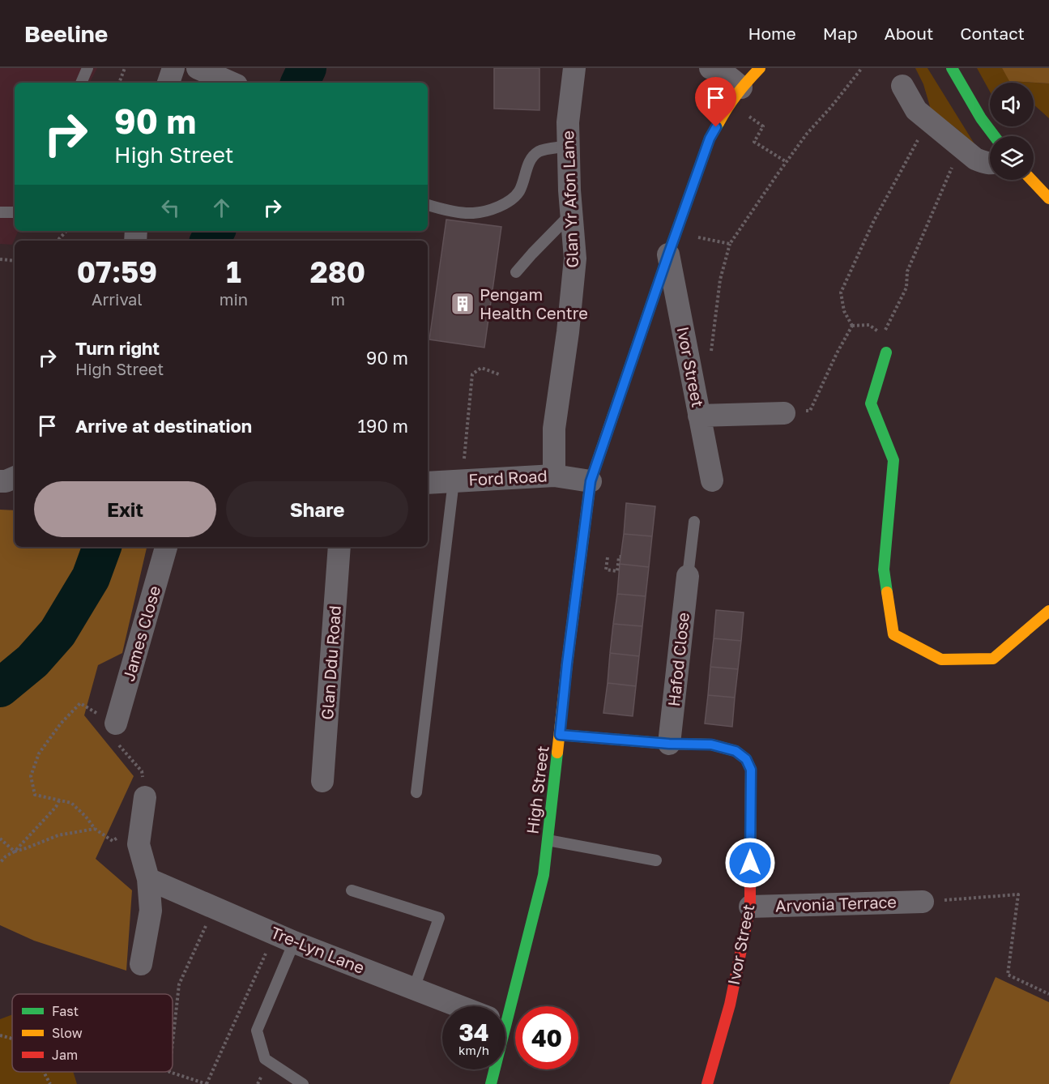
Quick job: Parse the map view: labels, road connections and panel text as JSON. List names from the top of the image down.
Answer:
{
  "streets": {
    "main road": ["Ivor Street", "High Street"],
    "street": [
      "Glan Yr Afon Lane",
      "Ford Road",
      "James Close",
      "Hafod Close",
      "Glan Ddu Road",
      "Arvonia Terrace",
      "Tre-Lyn Lane"
    ]
  },
  "crossings": [
    ["Glan Yr Afon Lane", "Ford Road"],
    ["Ivor Street", "Hafod Close"],
    ["Ivor Street", "High Street"],
    ["Ivor Street", "Arvonia Terrace"],
    ["Ford Road", "High Street"]
  ],
  "places": {
    "building": ["Pengam Health Centre"]
  },
  "legend": ["Fast", "Slow", "Jam"],
  "page": {
    "header": "Beeline",
    "nav": [
      "Home",
      "Map",
      "About",
      "Contact"
    ],
    "turn": ["90 m", "High Street"],
    "eta": [
      "07:59",
      "Arrival",
      "1",
      "min",
      "280",
      "m"
    ],
    "list": [
      {
        "name": "Turn right",
        "note": "High Street",
        "value": "90 m"
      },
      {
        "name": "Arrive at destination",
        "value": "190 m"
      }
    ],
    "buttons": ["Exit", "Share"],
    "speed": "34 km/h",
    "limit": "40"
  }
}
